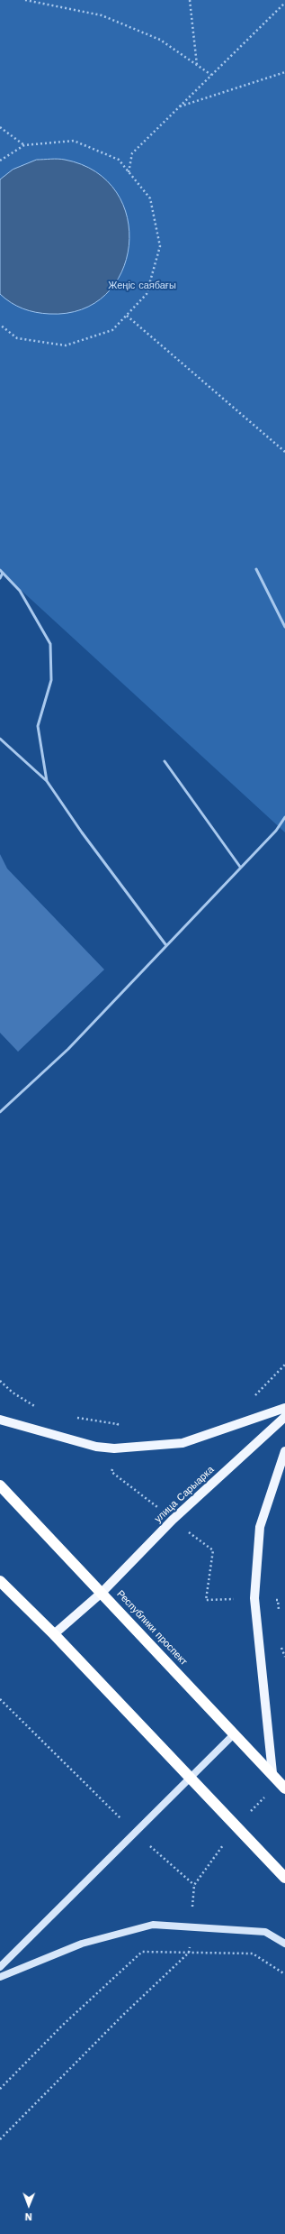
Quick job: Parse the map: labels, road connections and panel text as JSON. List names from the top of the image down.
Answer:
{
  "streets": {
    "highway": ["Республики проспект"],
    "main road": ["улица Сарыарка"]
  },
  "crossings": [
    ["улица Сарыарка", "Республики проспект"]
  ],
  "parks": ["Жеңіс саябағы"],
  "north": "bottom"
}
